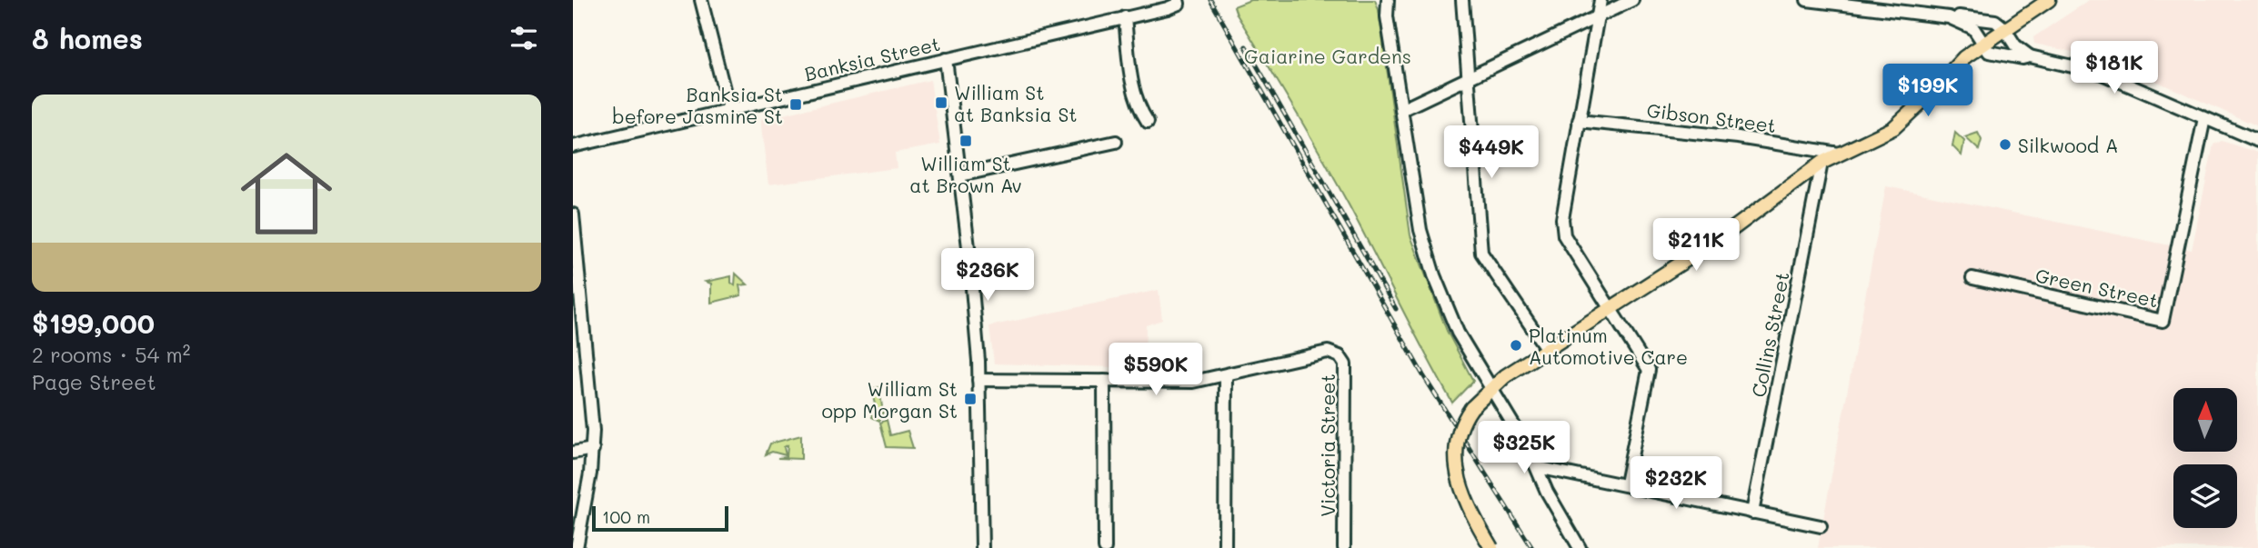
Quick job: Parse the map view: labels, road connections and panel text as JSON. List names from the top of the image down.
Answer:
{
  "streets": {
    "street": [
      "Banksia Street",
      "Gibson Street",
      "Green Street",
      "Collins Street",
      "Victoria Street"
    ]
  },
  "parks": ["Gaiarine Gardens"],
  "places": {
    "transit": [
      "William St at Banksia St",
      "Banksia St before Jasmine St",
      "William St at Brown Av",
      "William St opp Morgan St"
    ],
    "other": ["Silkwood A", "Platinum Automotive Care"]
  },
  "scale_bar": "100 m",
  "north": "top",
  "page": {
    "heading": "8 homes",
    "price": [
      "$181K",
      "$199K",
      "$449K",
      "$211K",
      "$236K",
      "$590K",
      "$325K",
      "$232K"
    ],
    "list": [
      {
        "name": "$199,000",
        "note": "2 rooms · 54 m² · Page Street"
      }
    ],
    "scale": "100 m"
  }
}
